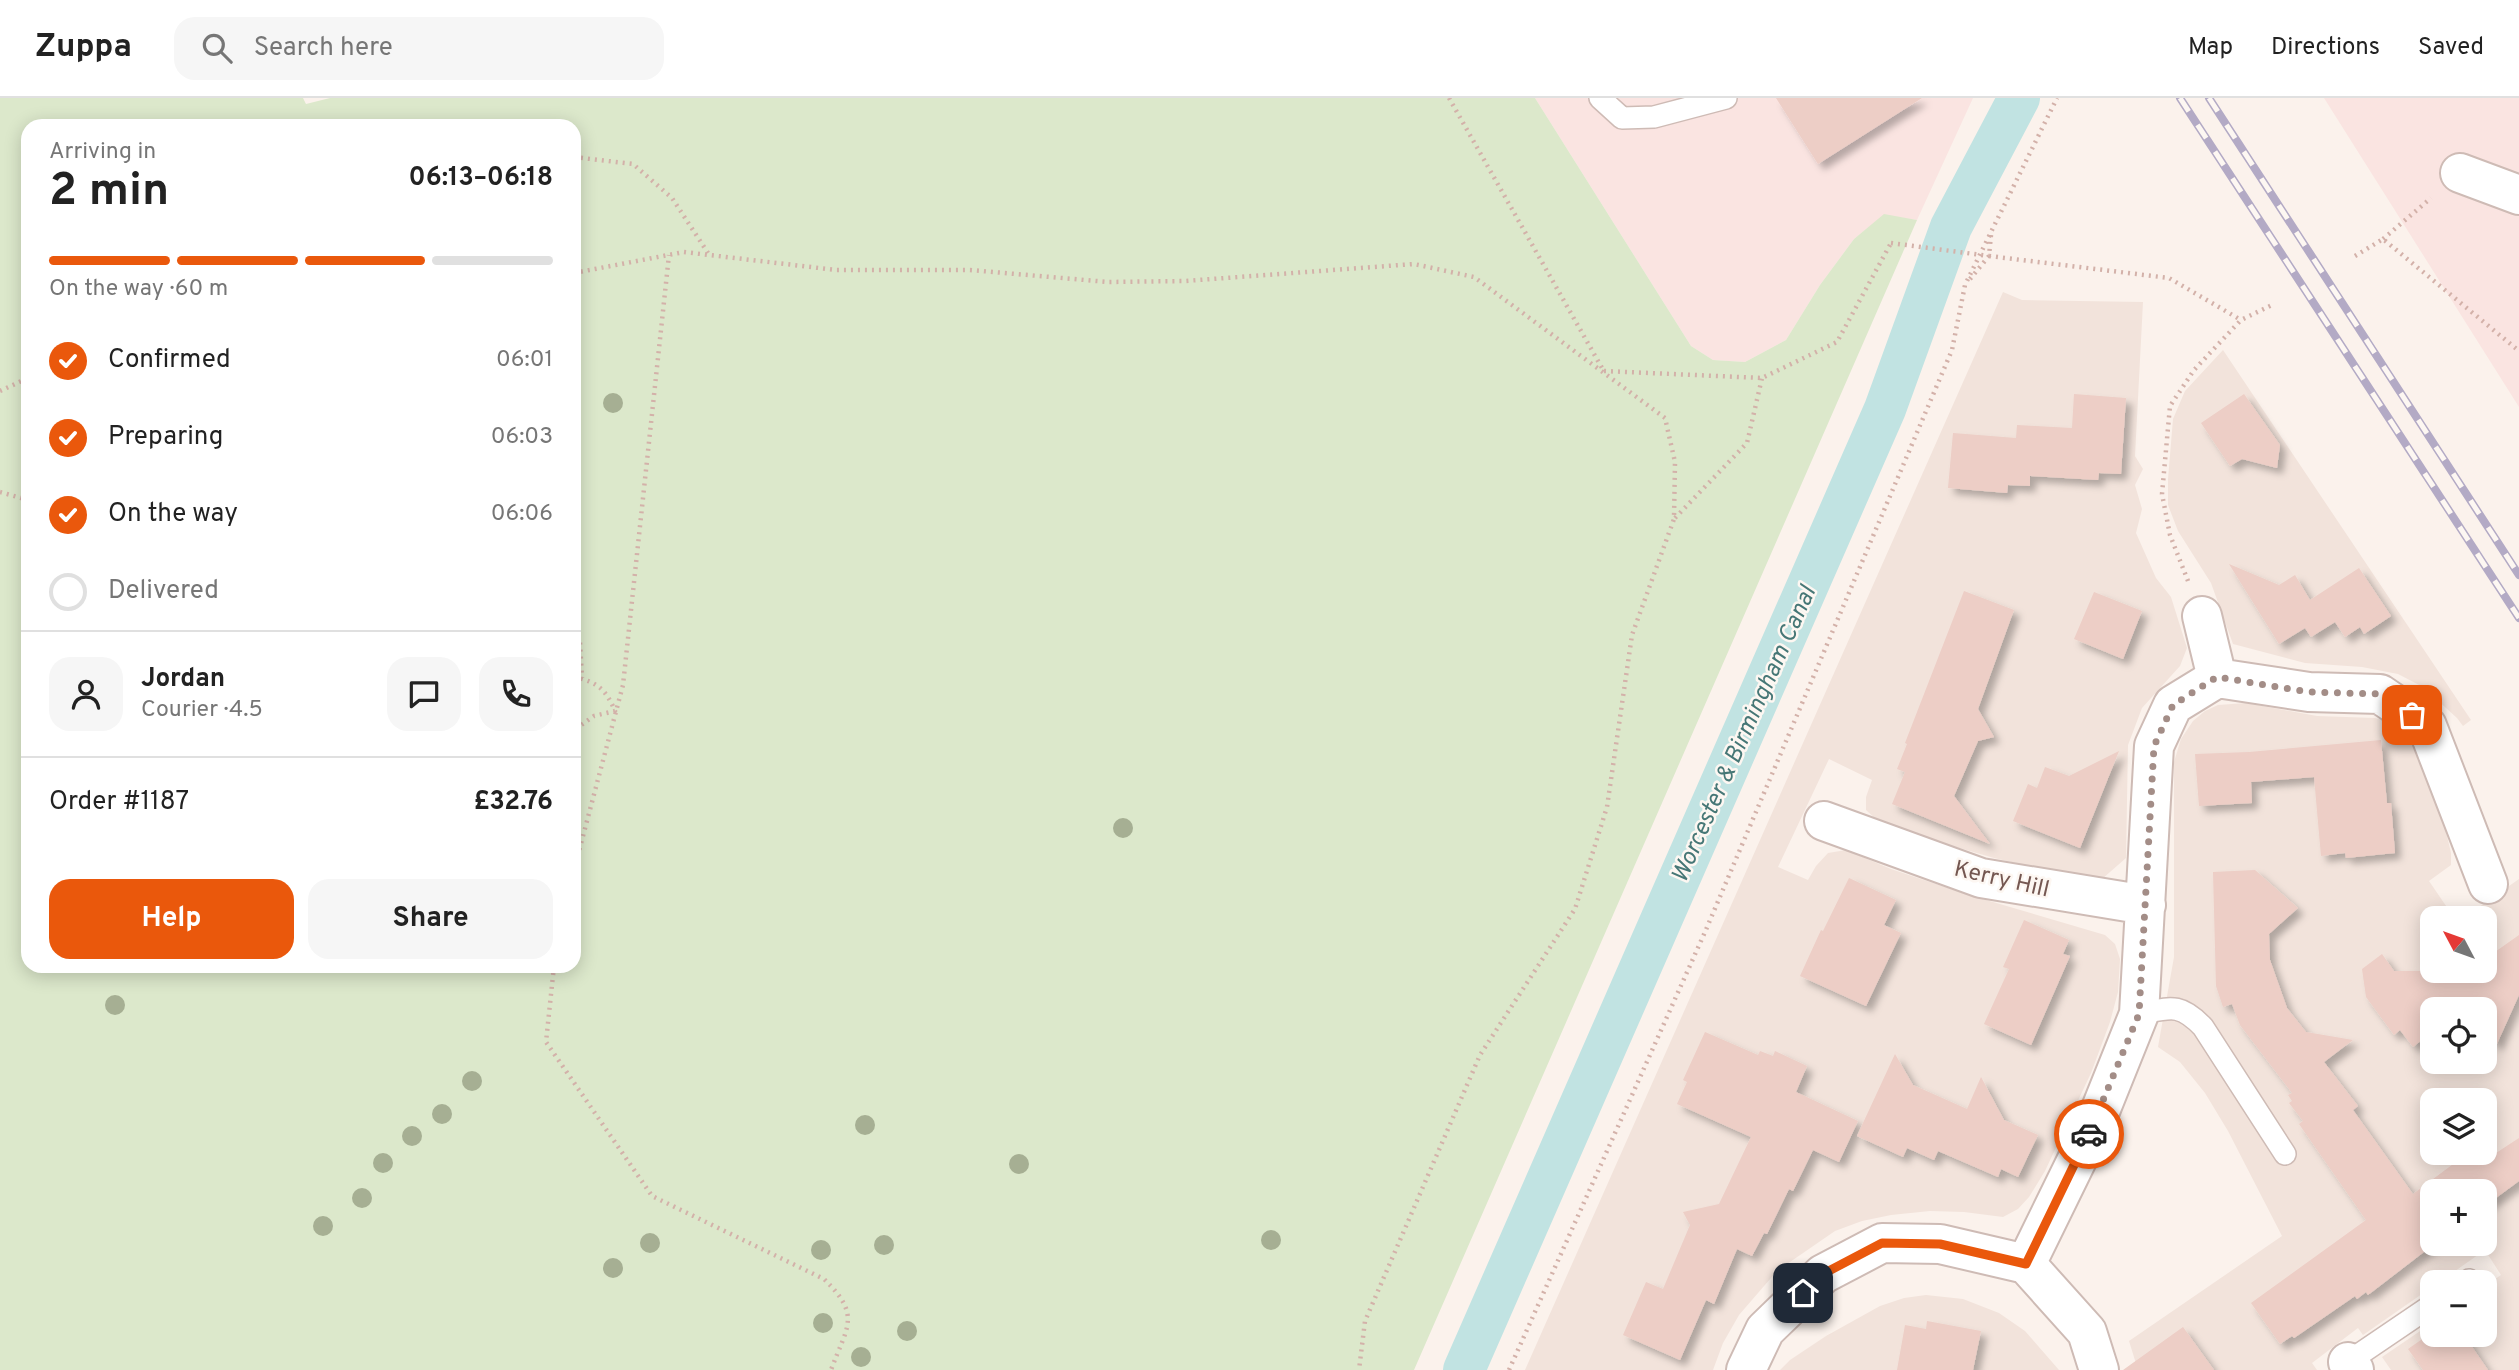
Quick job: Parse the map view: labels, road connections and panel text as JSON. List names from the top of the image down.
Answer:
{
  "streets": {
    "street": ["Kerry Hill"]
  },
  "water": ["Worcester & Birmingham Canal"],
  "north": "top left",
  "page": {
    "header": "Zuppa",
    "search": "Search here",
    "nav": ["Map", "Directions", "Saved"],
    "heading": ["2 min", "Arriving in", "06:13–06:18"],
    "panel": [
      "Jordan",
      "Courier · 4.5",
      "Order #1187",
      "£32.76"
    ],
    "bar": "On the way · 60 m",
    "list": [
      ["Confirmed", "06:01"],
      ["Preparing", "06:03"],
      ["On the way", "06:06"],
      "Delivered"
    ],
    "buttons": ["Help", "Share"],
    "map_buttons": ["+", "−"]
  }
}
